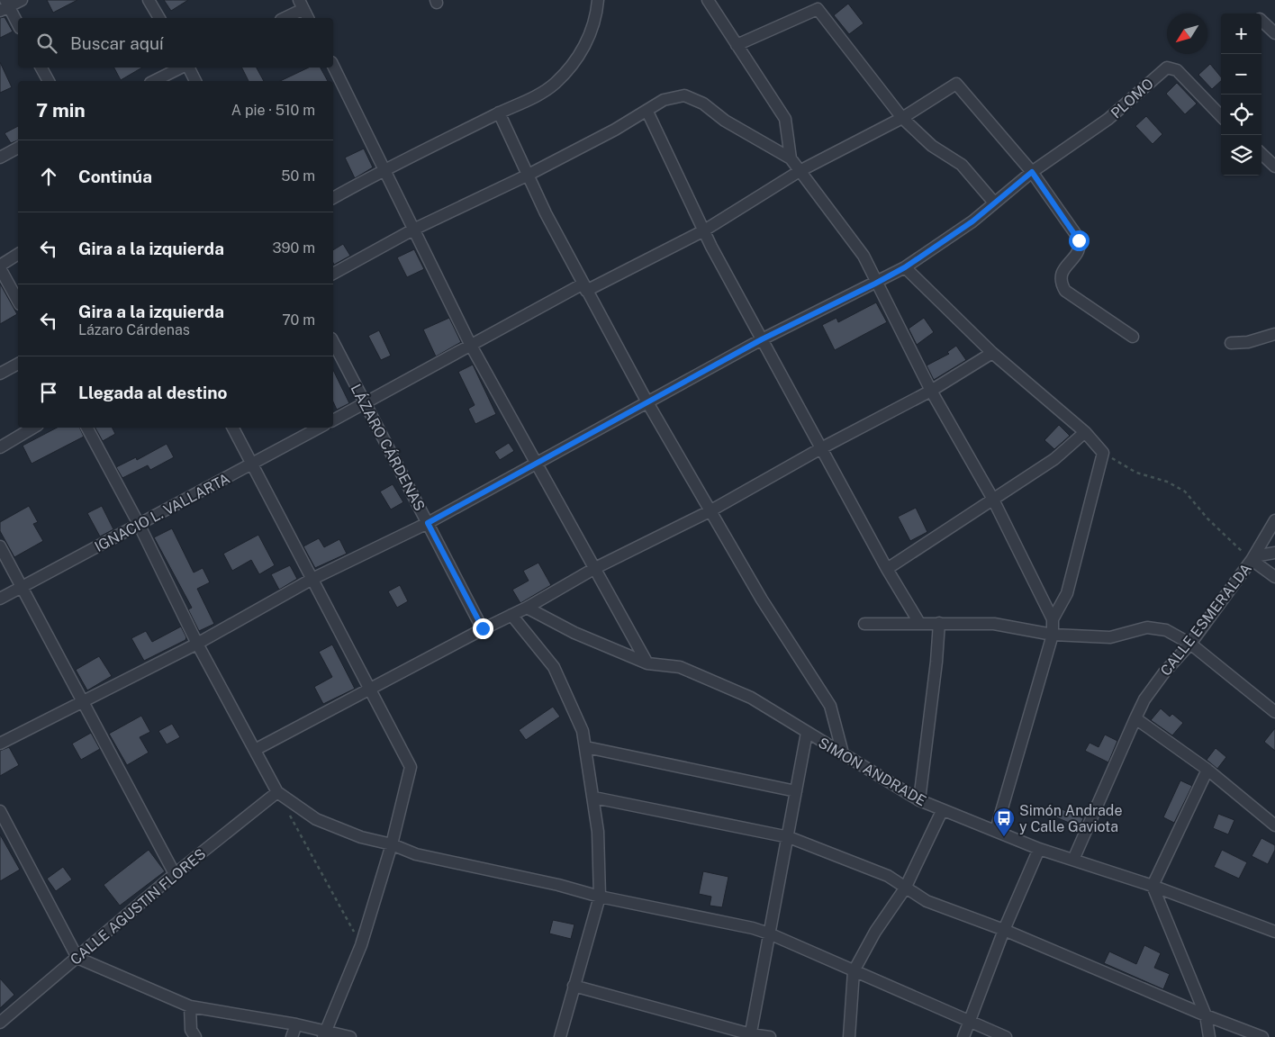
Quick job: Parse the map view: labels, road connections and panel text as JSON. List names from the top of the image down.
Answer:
{
  "streets": {
    "street": [
      "PLOMO",
      "LÁZARO CÁRDENAS",
      "IGNACIO L. VALLARTA",
      "CALLE ESMERALDA",
      "SIMON ANDRADE",
      "CALLE AGUSTIN FLORES"
    ]
  },
  "crossings": [
    ["CALLE ESMERALDA", "SIMON ANDRADE"]
  ],
  "places": {
    "bus stop": ["Simón Andrade y Calle Gaviota"]
  },
  "north": "bottom left",
  "page": {
    "map_buttons": ["+", "−"],
    "search": "Buscar aquí",
    "heading": ["7 min", "A pie · 510 m"],
    "list": [
      ["Continúa", "50 m"],
      ["Gira a la izquierda", "390 m"],
      ["Gira a la izquierda", "Lázaro Cárdenas", "70 m"],
      "Llegada al destino"
    ]
  }
}
